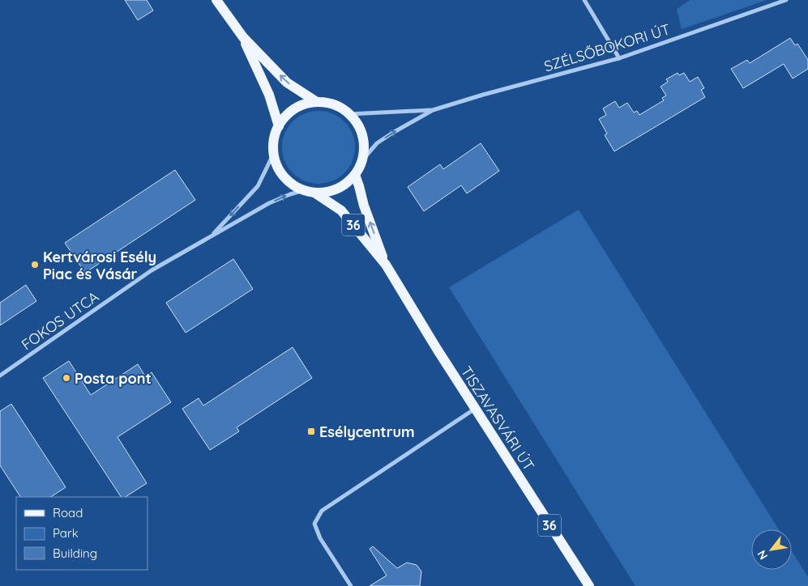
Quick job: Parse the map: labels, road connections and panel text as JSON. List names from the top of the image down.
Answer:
{
  "streets": {
    "main road": ["36", "TISZAVASVÁRI ÚT"],
    "street": ["SZÉLSŐBOKORI ÚT", "FOKOS UTCA"]
  },
  "crossings": [
    ["36", "FOKOS UTCA"],
    ["36", "TISZAVASVÁRI ÚT"]
  ],
  "places": {
    "other": ["Kertvárosi Esély Piac és Vásár", "Posta pont"],
    "transit": ["Esélycentrum"]
  },
  "legend": ["Road", "Park", "Building"],
  "north": "bottom left"
}
